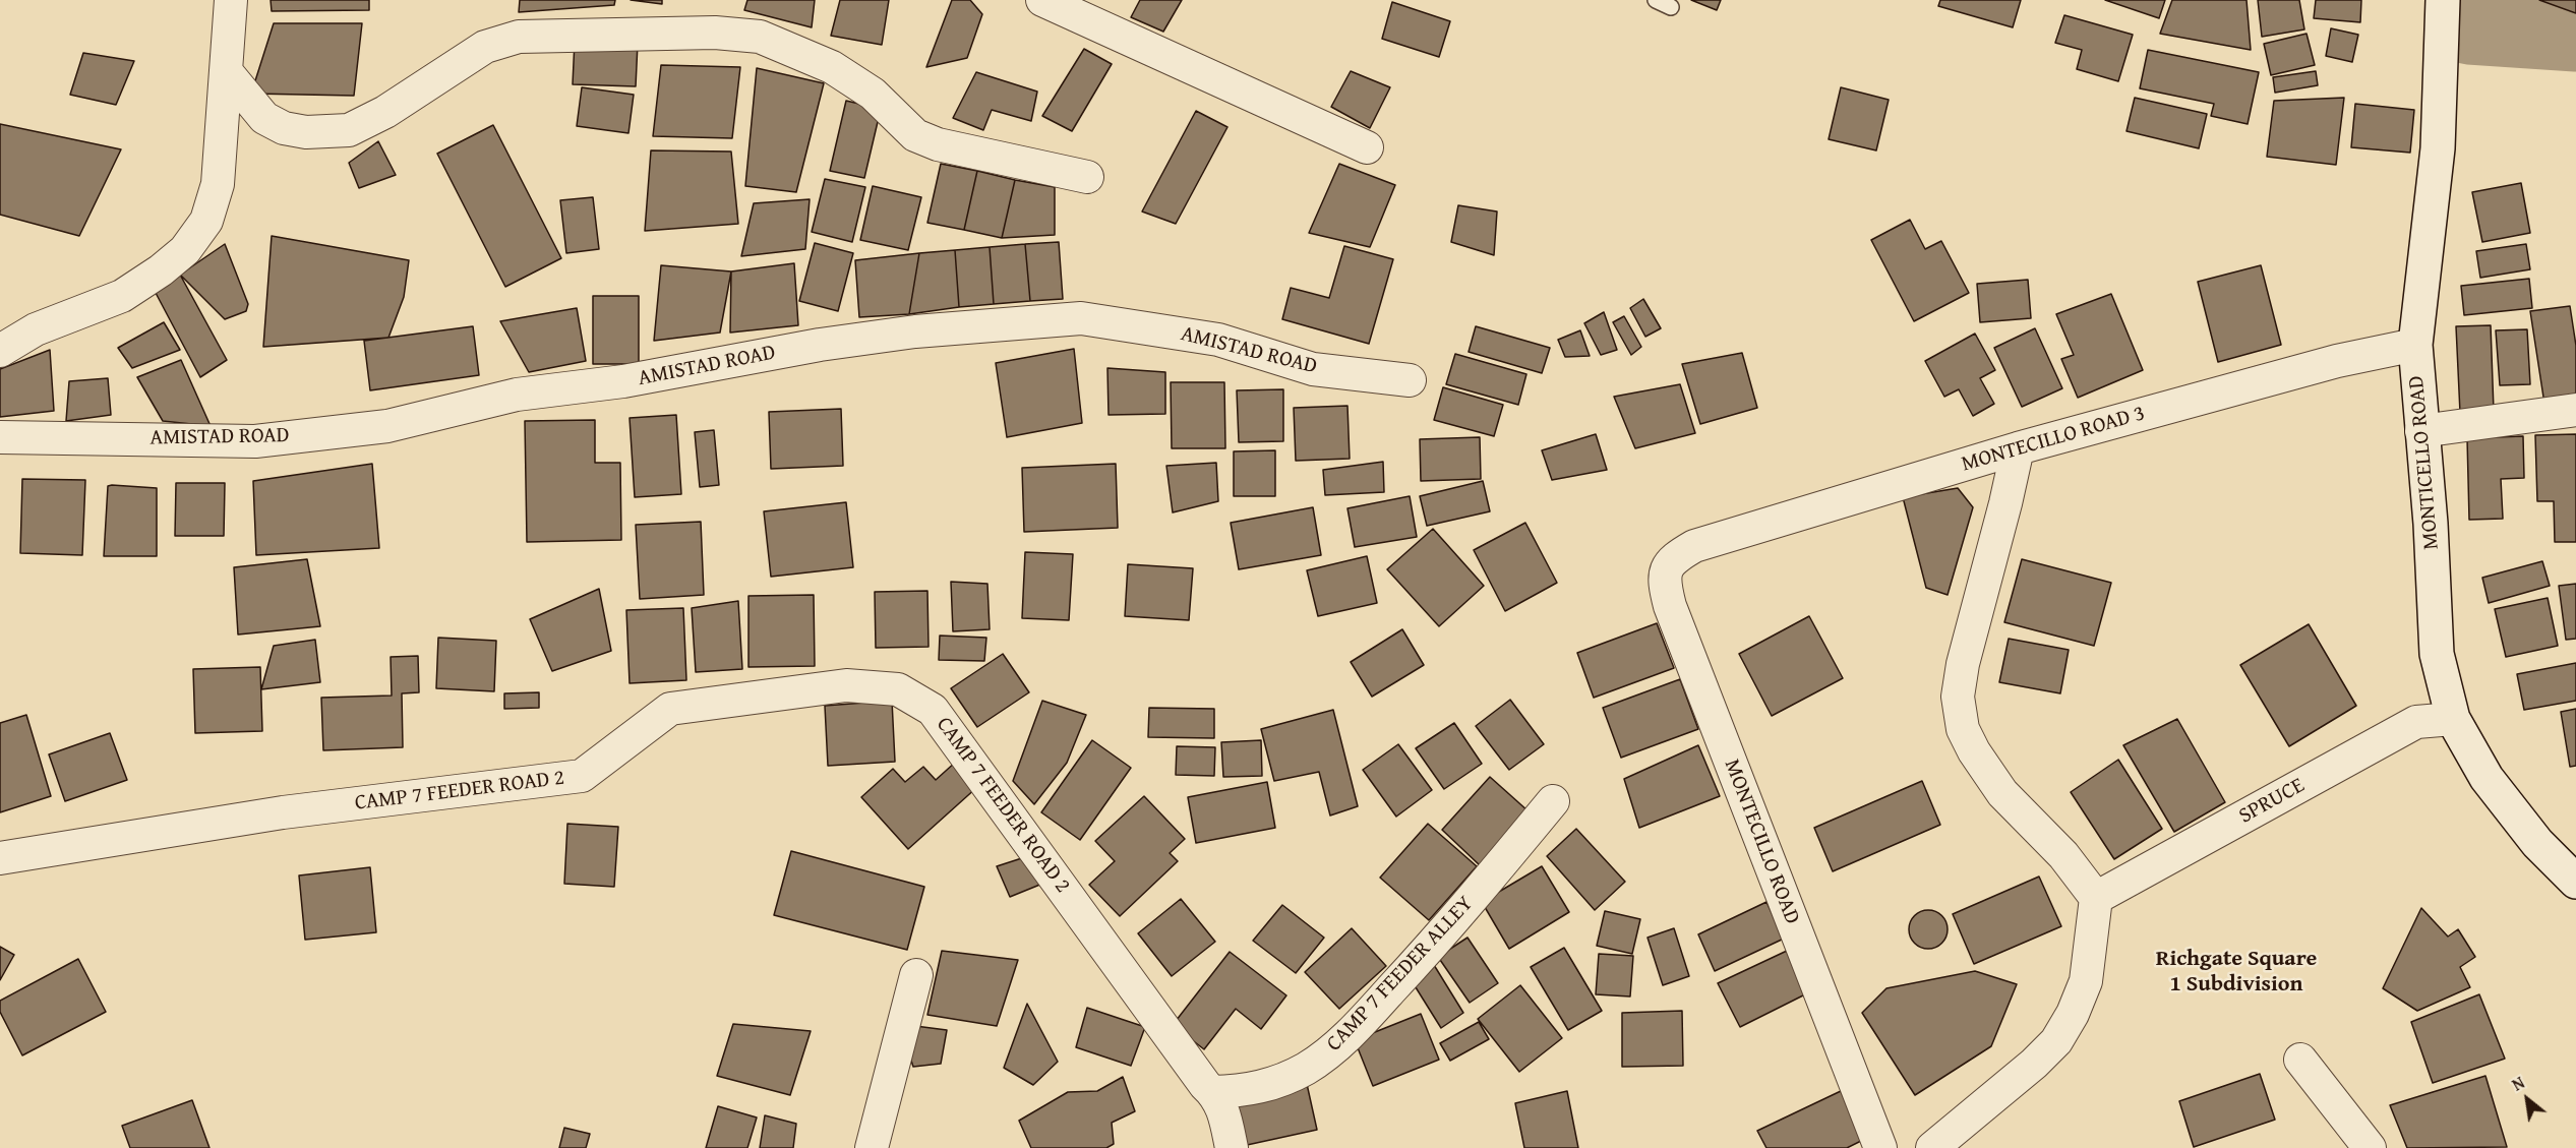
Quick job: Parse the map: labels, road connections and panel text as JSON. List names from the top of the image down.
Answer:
{
  "streets": {
    "main road": ["MONTICELLO ROAD"],
    "street": [
      "AMISTAD ROAD",
      "MONTECILLO ROAD 3",
      "CAMP 7 FEEDER ROAD 2",
      "SPRUCE",
      "MONTECILLO ROAD",
      "CAMP 7 FEEDER ALLEY"
    ]
  },
  "crossings": [
    ["MONTECILLO ROAD 3", "MONTICELLO ROAD"],
    ["MONTECILLO ROAD 3", "MONTECILLO ROAD"],
    ["MONTICELLO ROAD", "SPRUCE"],
    ["CAMP 7 FEEDER ROAD 2", "CAMP 7 FEEDER ALLEY"]
  ],
  "districts": ["Richgate Square 1 Subdivision"],
  "north": "top left"
}
